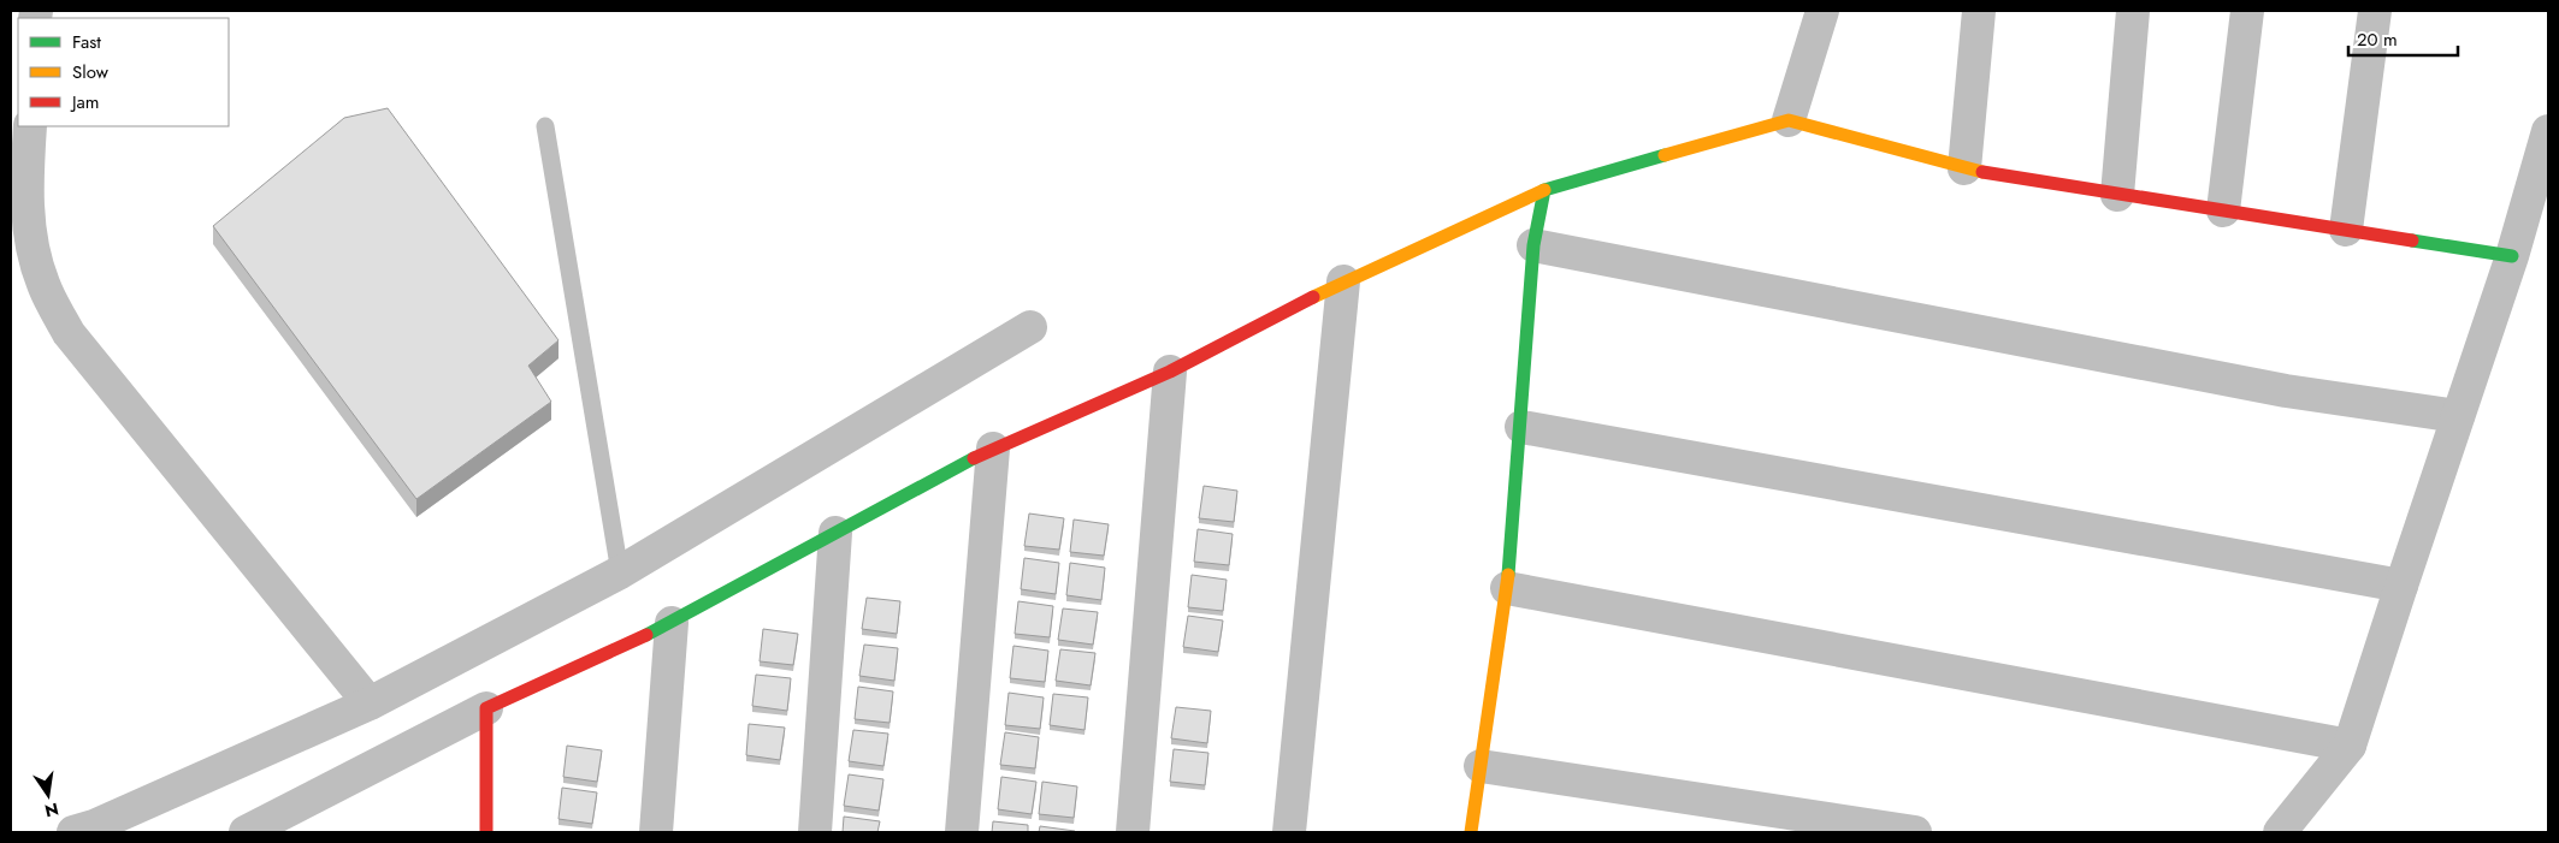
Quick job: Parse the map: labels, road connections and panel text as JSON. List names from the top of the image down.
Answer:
{
  "legend": ["Fast", "Slow", "Jam"],
  "scale_bar": "20 m",
  "north": "bottom"
}
